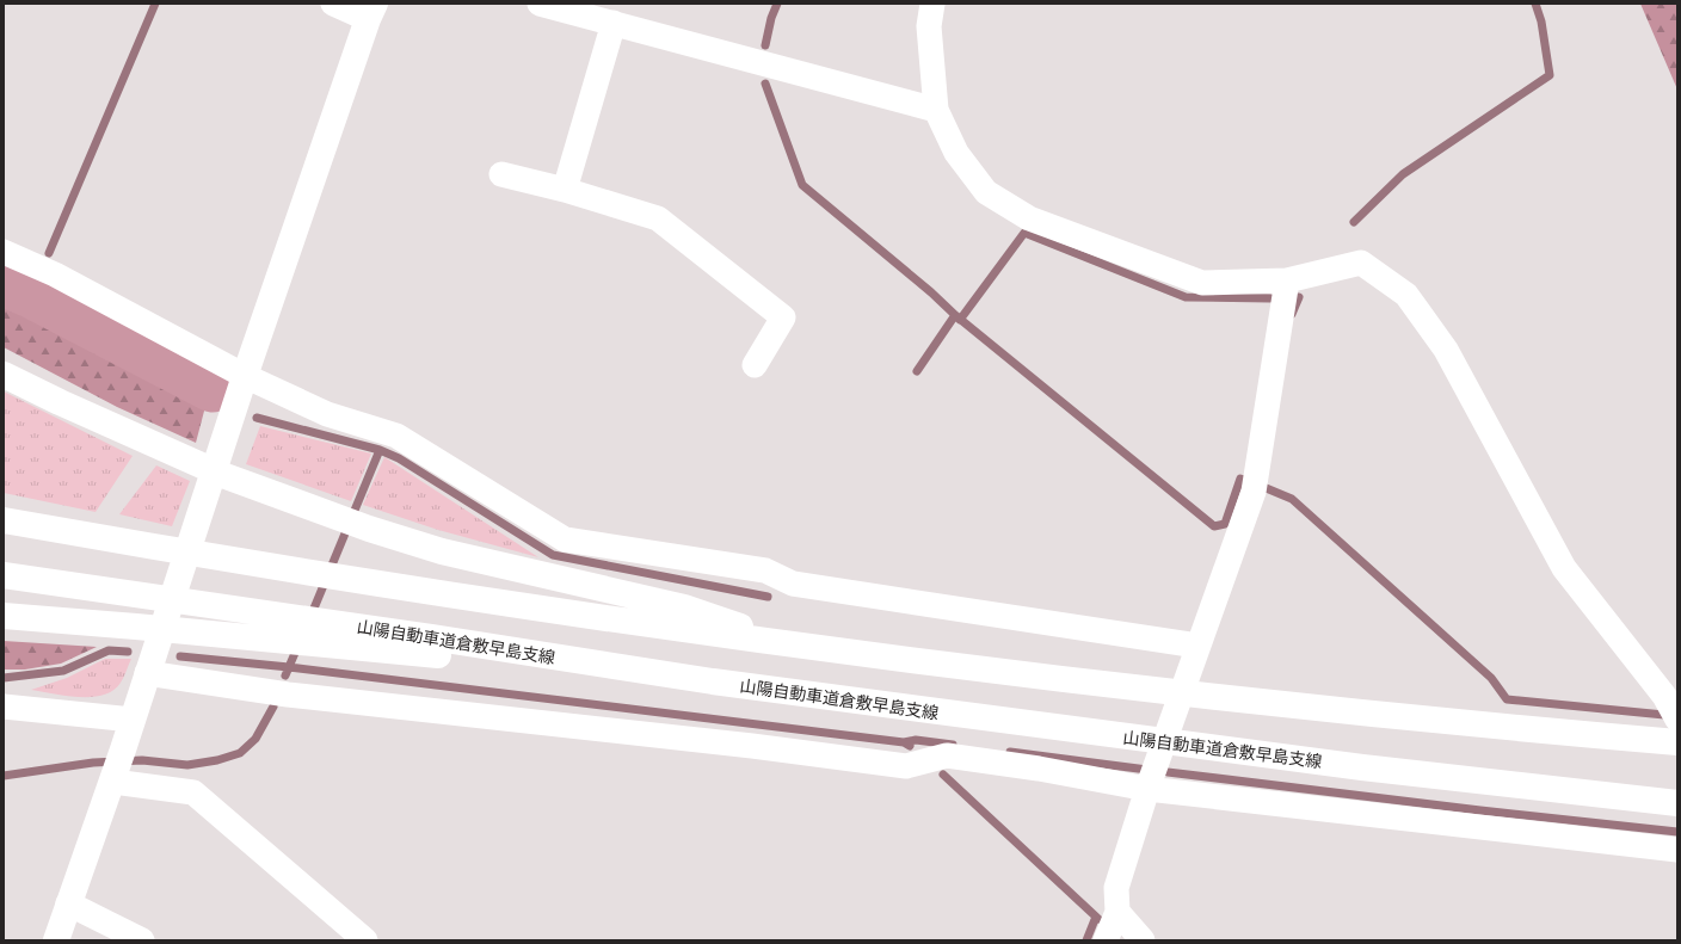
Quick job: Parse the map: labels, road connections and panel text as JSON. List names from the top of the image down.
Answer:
{
  "streets": {
    "main road": ["山陽自動車道倉敷早島支線"]
  }
}
